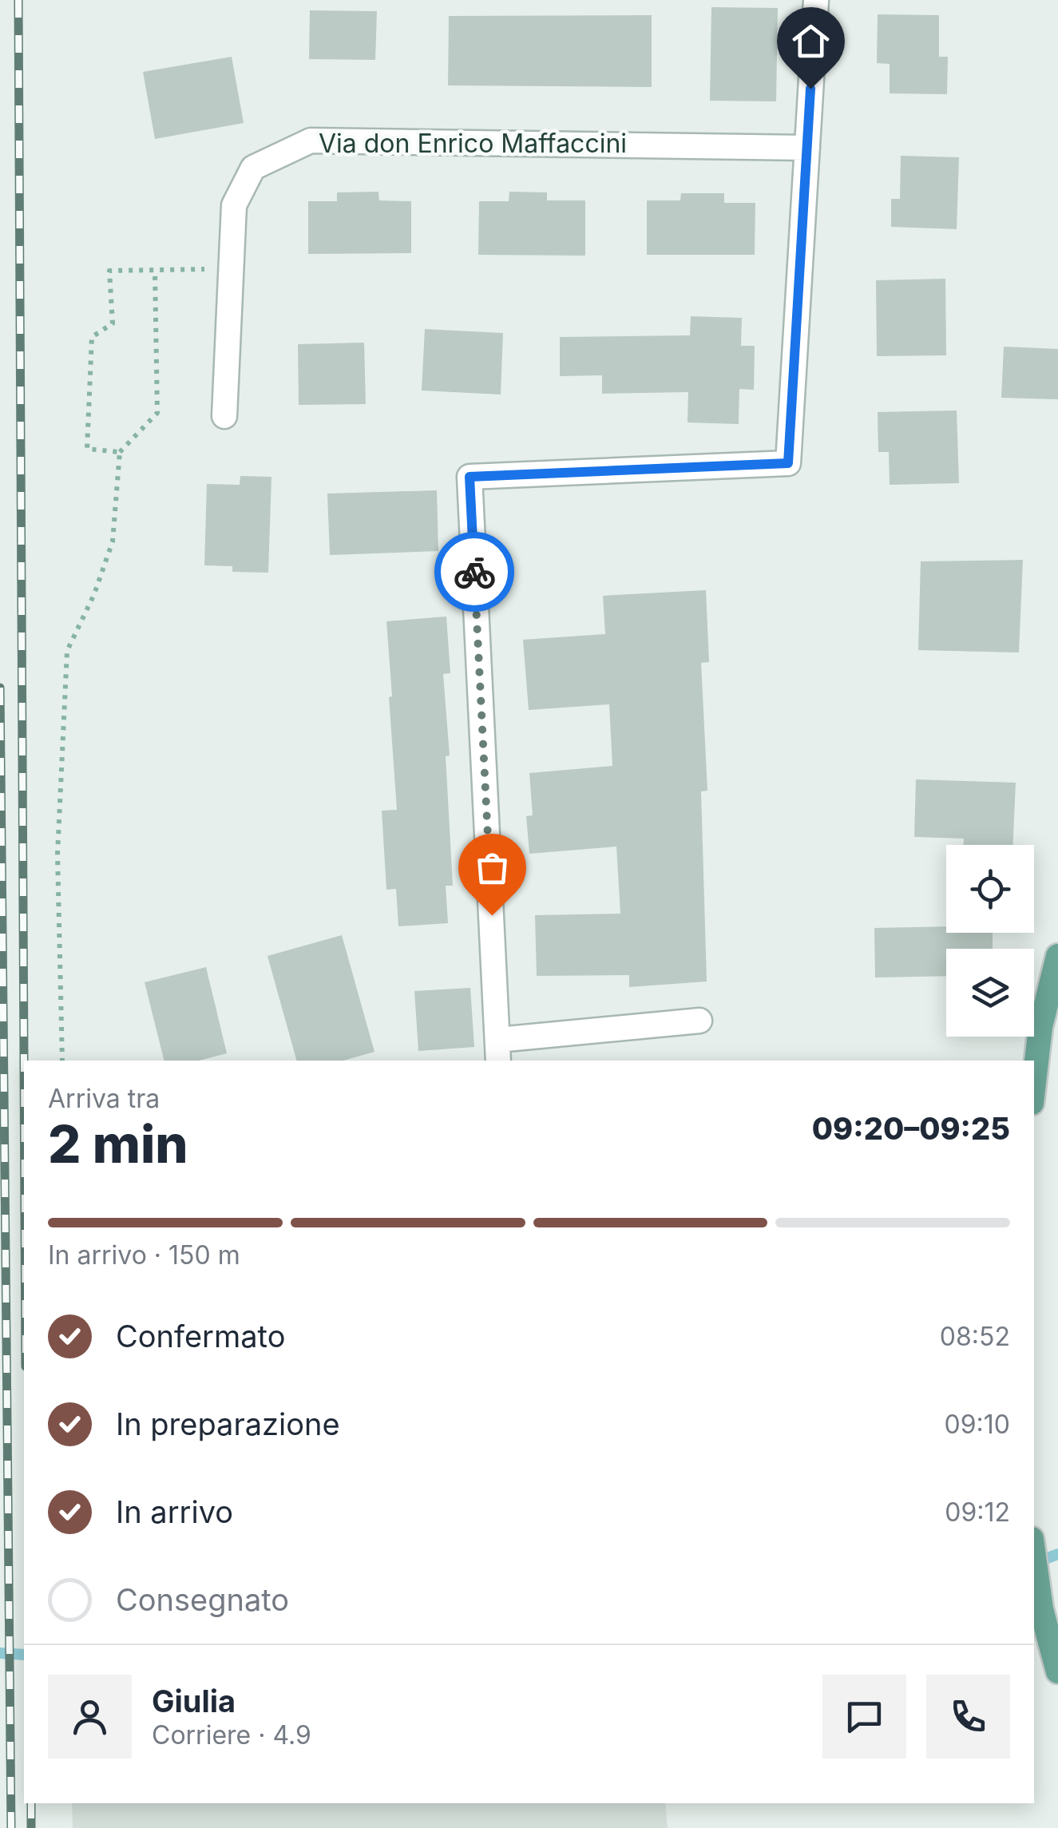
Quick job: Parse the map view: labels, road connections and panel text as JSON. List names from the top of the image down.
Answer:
{
  "streets": {
    "street": ["Via don Enrico Maffaccini"]
  },
  "page": {
    "heading": ["2 min", "Arriva tra", "09:20–09:25"],
    "panel": ["Giulia", "Corriere · 4.9"],
    "bar": "In arrivo · 150 m",
    "list": [
      ["Confermato", "08:52"],
      ["In preparazione", "09:10"],
      ["In arrivo", "09:12"],
      "Consegnato"
    ]
  }
}
